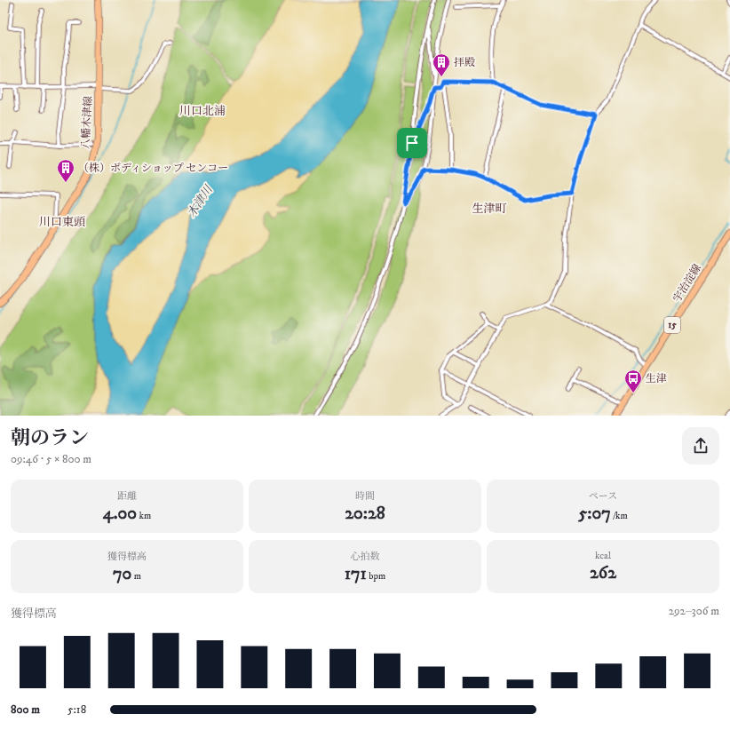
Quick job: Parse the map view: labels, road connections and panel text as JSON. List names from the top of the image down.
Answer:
{
  "streets": {
    "main road": ["八幡木津線", "宇治淀線", "15"]
  },
  "districts": ["川口北浦", "生津町", "川口東頭"],
  "water": ["木津川"],
  "places": {
    "building": ["拝殿", "（株）ボディショップ センコー"],
    "bus stop": ["生津"]
  },
  "page": {
    "heading": ["朝のラン", "09:46 · 5 × 800 m"],
    "stats": [
      ["距離", "4.00 km"],
      ["時間", "20:28"],
      ["ペース", "5:07 /km"],
      ["獲得標高", "70 m"],
      ["心拍数", "171 bpm"],
      ["kcal", "262"]
    ],
    "chart": ["獲得標高", "292–306 m"],
    "list": [
      {
        "name": "800 m",
        "note": "5:18"
      }
    ]
  }
}
